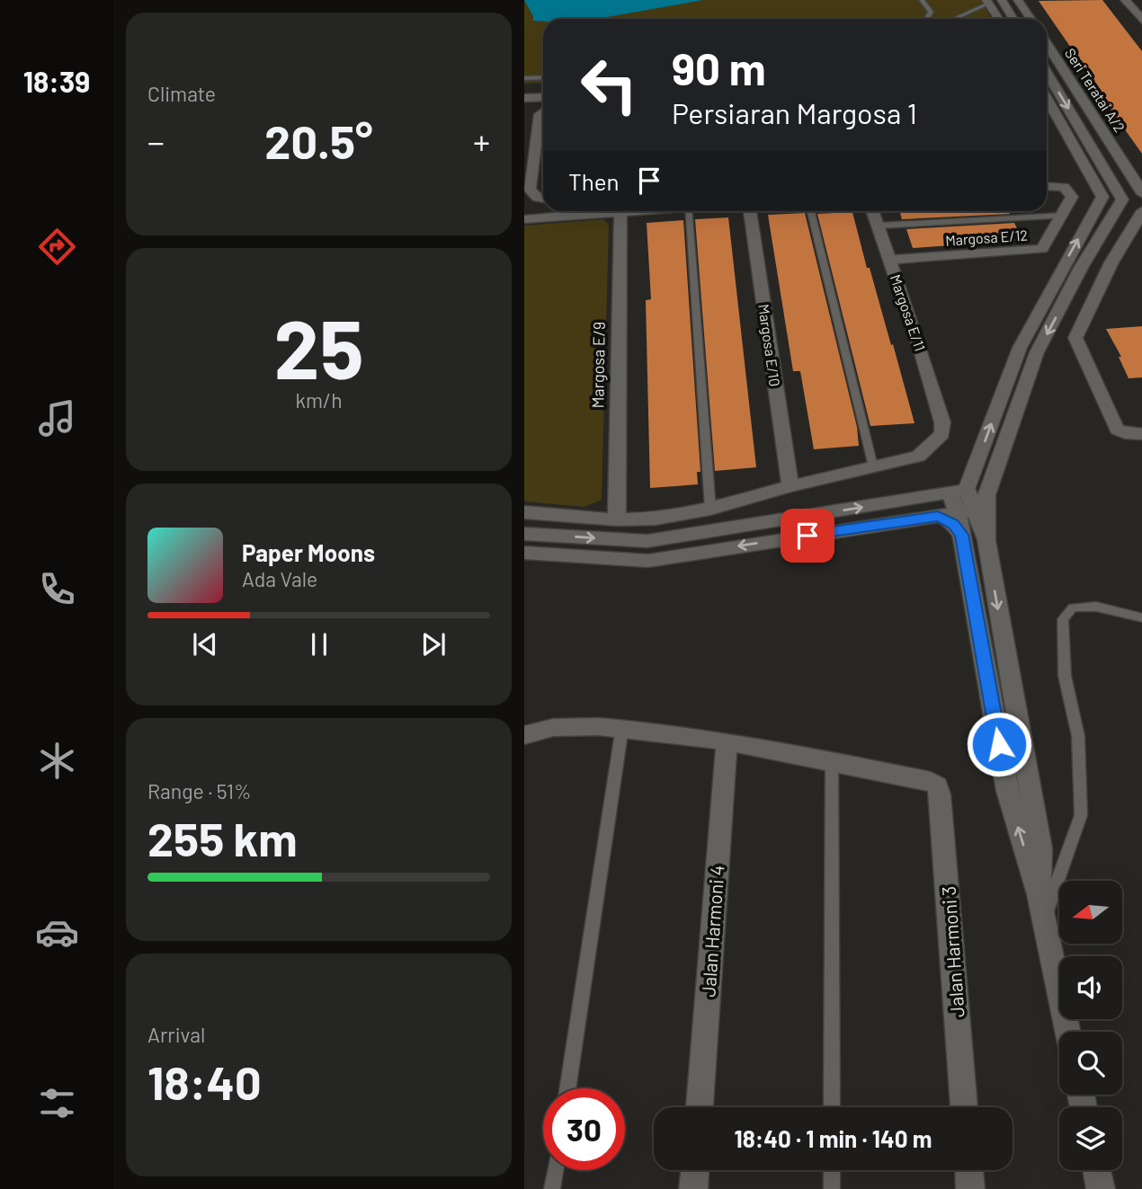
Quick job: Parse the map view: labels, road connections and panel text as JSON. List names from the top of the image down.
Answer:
{
  "streets": {
    "street": [
      "Seri Teratai A/2",
      "Margosa E/12",
      "Margosa E/11",
      "Margosa E/10",
      "Margosa E/9",
      "Jalan Harmoni 4",
      "Jalan Harmoni 3"
    ]
  },
  "crossings": [
    ["Margosa E/12", "Margosa E/11"]
  ],
  "north": "left",
  "page": {
    "tabs": "18:39",
    "tile": [
      "Climate",
      ["25", "km/h"],
      ["Range · 51%", "255 km"],
      ["Arrival", "18:40"]
    ],
    "turn": ["90 m", "Persiaran Margosa 1"],
    "heat": ["−", "20.5°", "+"],
    "then": "Then",
    "song": ["Paper Moons", "Ada Vale"],
    "limit": "30",
    "trip": "18:40 · 1 min · 140 m"
  }
}
